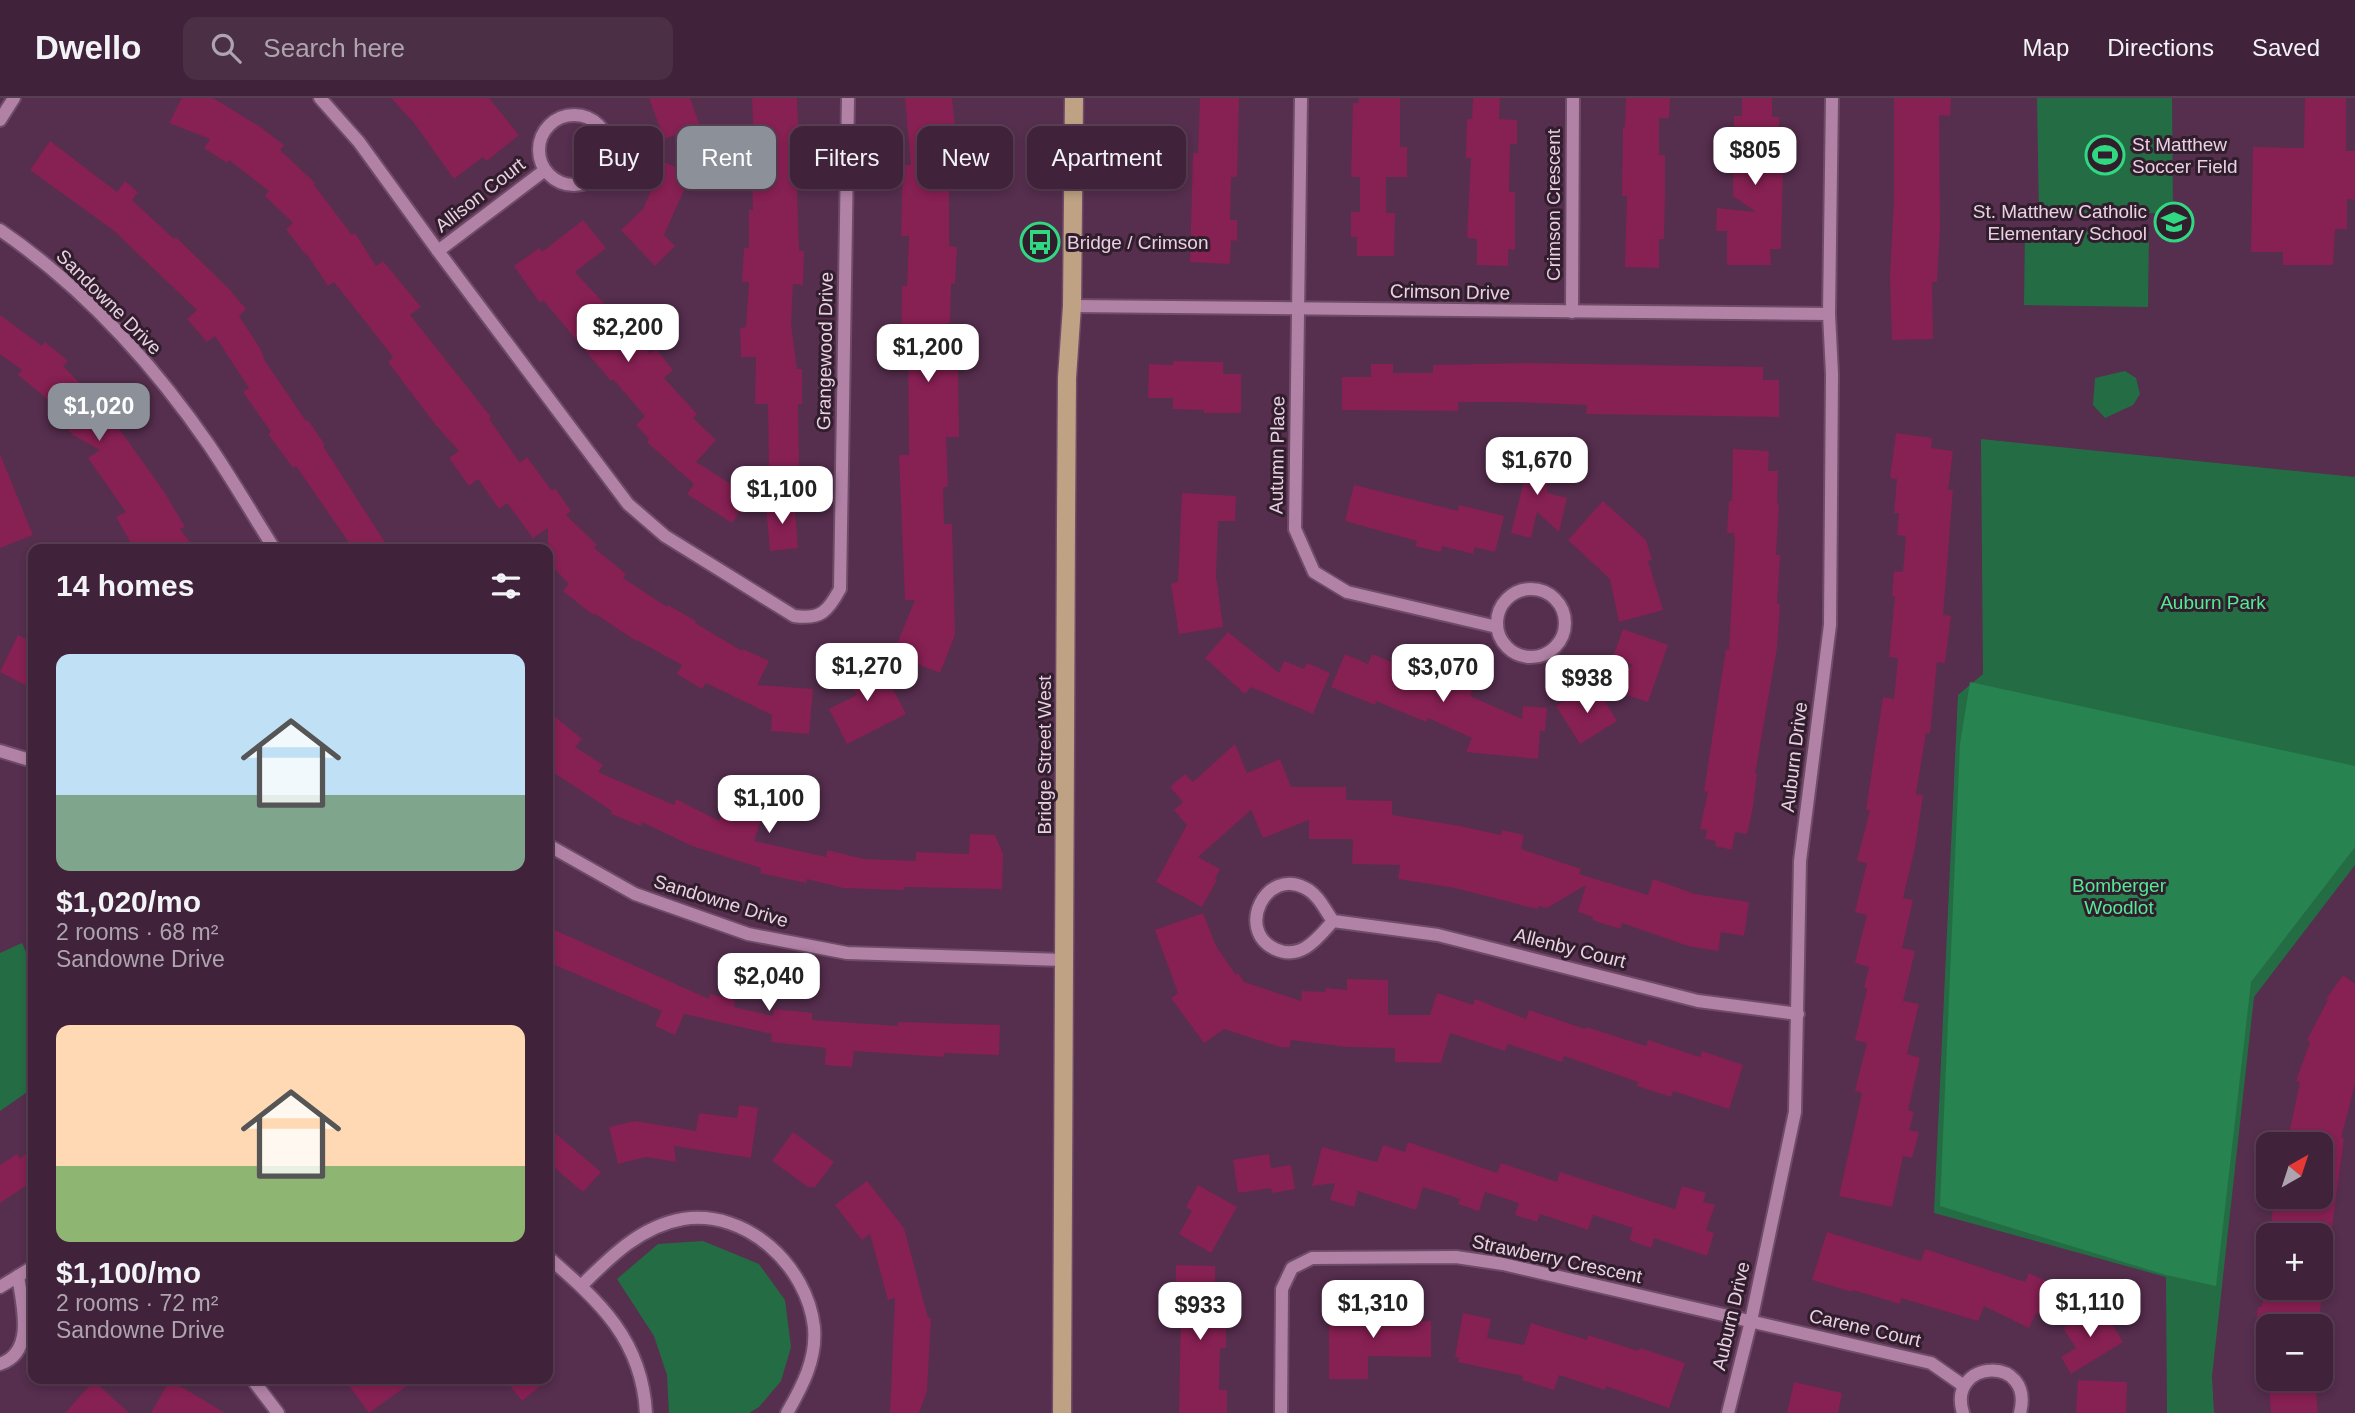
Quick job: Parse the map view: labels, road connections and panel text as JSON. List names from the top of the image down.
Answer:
{
  "streets": {
    "main road": ["Bridge Street West"],
    "street": [
      "Allison Court",
      "Crimson Crescent",
      "Crimson Drive",
      "Sandowne Drive",
      "Grangewood Drive",
      "Autumn Place",
      "Auburn Drive",
      "Allenby Court",
      "Strawberry Crescent",
      "Carene Court"
    ]
  },
  "crossings": [
    ["Allison Court", "Grangewood Drive"],
    ["Crimson Crescent", "Crimson Drive"],
    ["Crimson Drive", "Autumn Place"],
    ["Crimson Drive", "Bridge Street West"],
    ["Crimson Drive", "Auburn Drive"],
    ["Sandowne Drive", "Bridge Street West"],
    ["Auburn Drive", "Allenby Court"],
    ["Auburn Drive", "Strawberry Crescent"],
    ["Auburn Drive", "Carene Court"],
    ["Strawberry Crescent", "Carene Court"]
  ],
  "parks": ["Auburn Park", "Bomberger Woodlot"],
  "places": {
    "sports": ["St Matthew Soccer Field"],
    "school or university": ["St. Matthew Catholic Elementary School"],
    "bus stop": ["Bridge / Crimson"]
  },
  "north": "top right",
  "page": {
    "header": "Dwello",
    "search": "Search here",
    "nav": ["Map", "Directions", "Saved"],
    "chip": [
      "Buy",
      "Rent",
      "Filters",
      "New",
      "Apartment"
    ],
    "price": [
      "$805",
      "$2,200",
      "$1,200",
      "$1,020",
      "$1,670",
      "$1,100",
      "$1,270",
      "$3,070",
      "$938",
      "$1,100",
      "$2,040",
      "$1,110",
      "$1,310",
      "$933"
    ],
    "heading": "14 homes",
    "list": [
      {
        "name": "$1,020/mo",
        "note": "2 rooms · 68 m² · Sandowne Drive"
      },
      {
        "name": "$1,100/mo",
        "note": "2 rooms · 72 m² · Sandowne Drive"
      }
    ],
    "map_buttons": ["+", "−"]
  }
}
